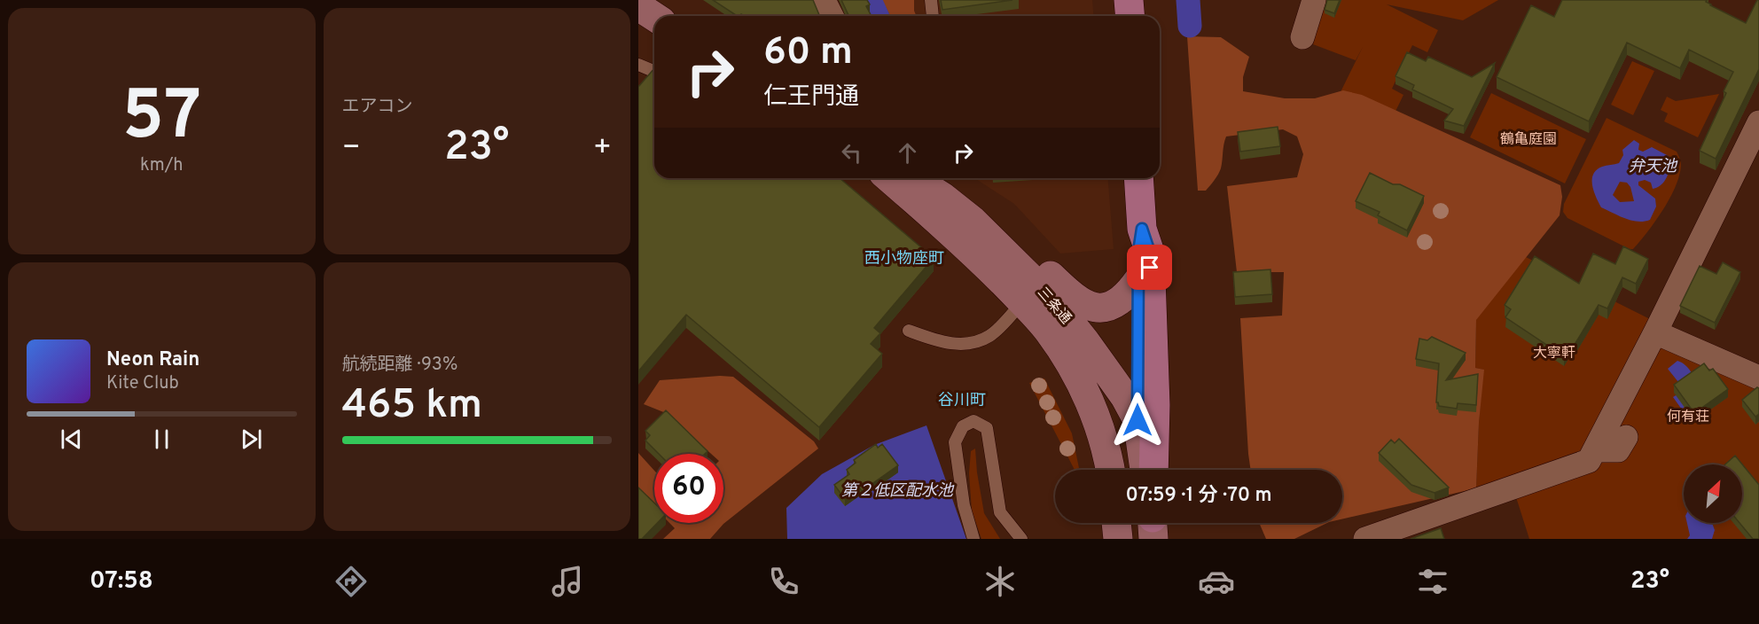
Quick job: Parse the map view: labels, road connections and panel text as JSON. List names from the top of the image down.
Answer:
{
  "streets": {
    "main road": ["三条通"]
  },
  "districts": ["西小物座町", "谷川町"],
  "water": ["弁天池", "第２低区配水池"],
  "parks": ["鶴亀庭園", "大寧軒", "何有荘"],
  "north": "top right",
  "page": {
    "tile": [
      ["57", "km/h"],
      "エアコン",
      ["航続距離 · 93%", "465 km"]
    ],
    "turn": ["60 m", "仁王門通"],
    "heat": ["−", "23°", "+"],
    "song": ["Neon Rain", "Kite Club"],
    "limit": "60",
    "trip": "07:59 · 1 分 · 70 m",
    "tabs": ["07:58", "23°"]
  }
}
